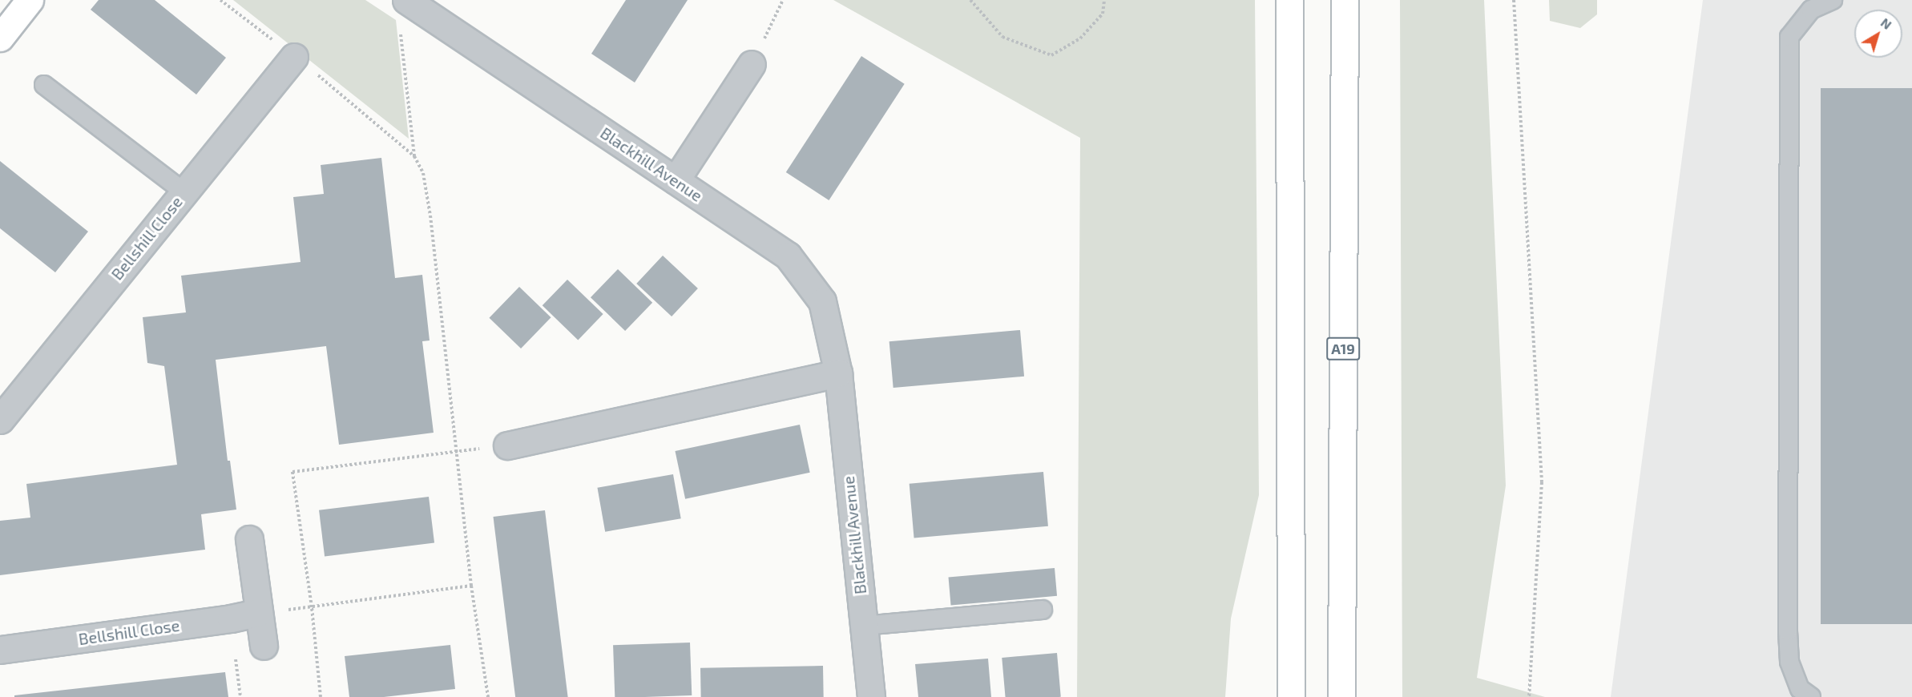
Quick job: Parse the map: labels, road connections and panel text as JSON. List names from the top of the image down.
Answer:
{
  "streets": {
    "main road": ["A19"],
    "street": ["Blackhill Avenue", "Bellshill Close"]
  },
  "north": "top right"
}
